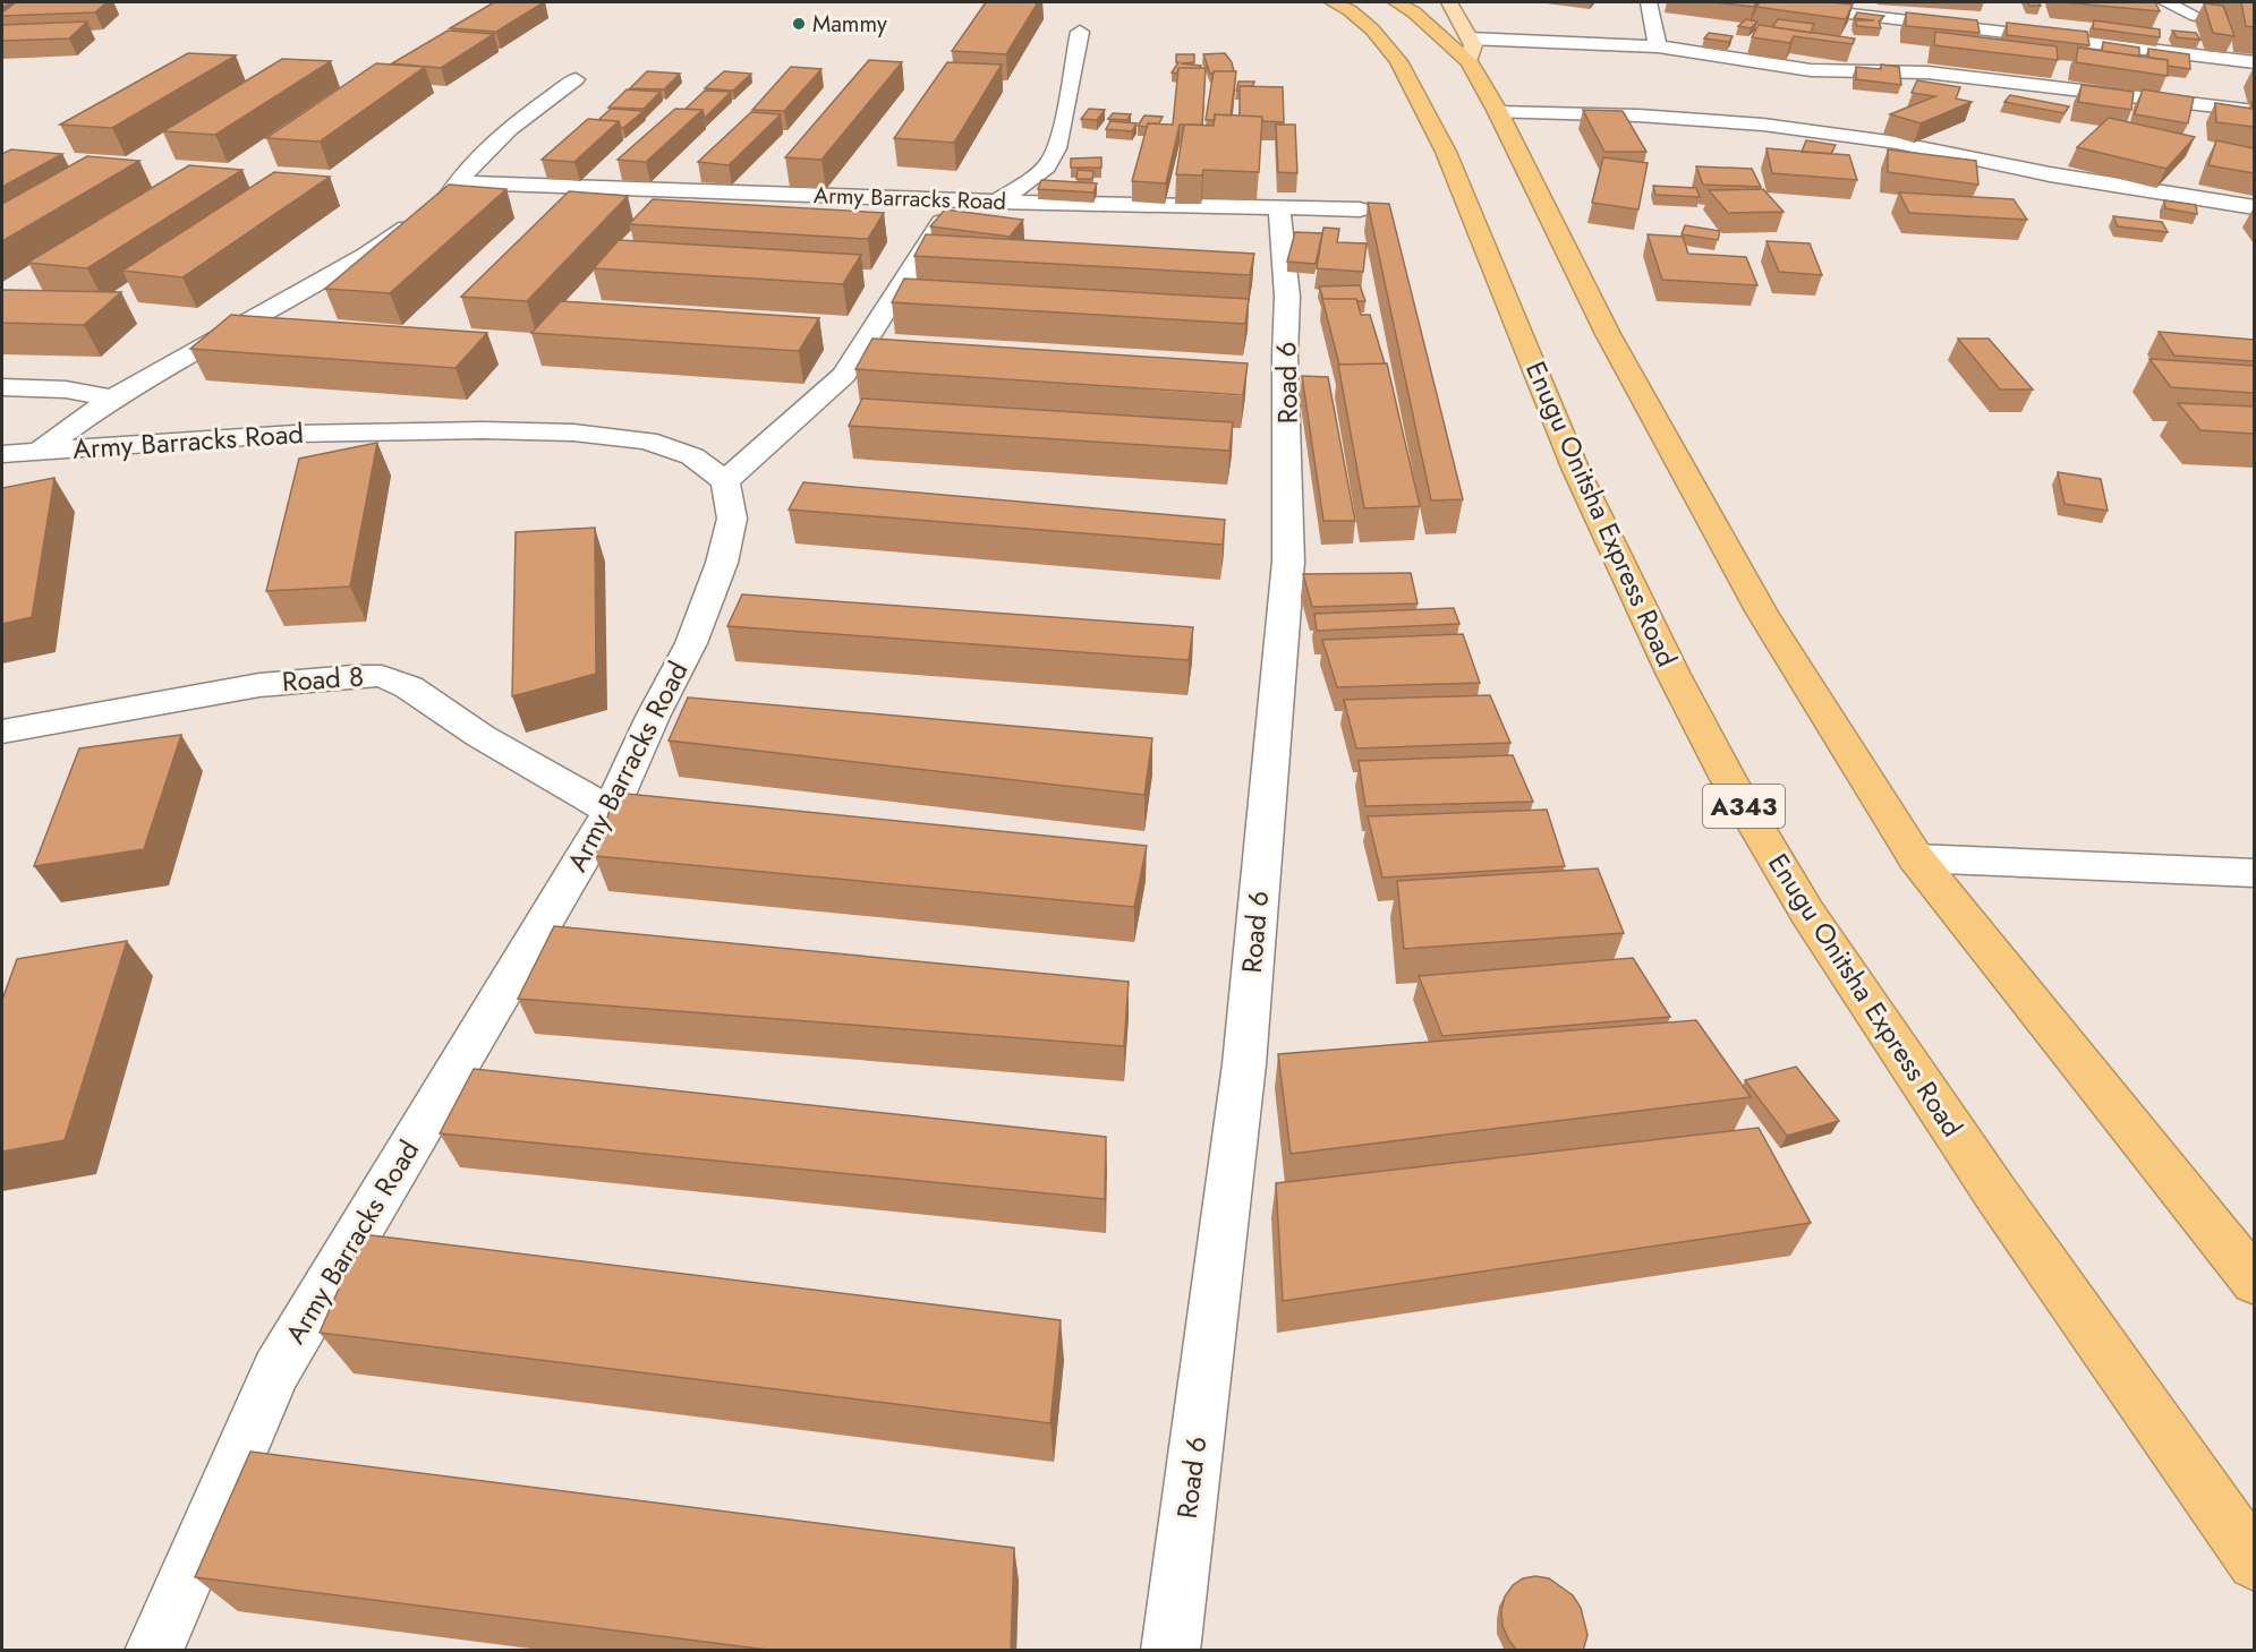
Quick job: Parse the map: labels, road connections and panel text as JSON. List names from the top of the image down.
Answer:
{
  "streets": {
    "highway": ["Enugu Onitsha Express Road", "A343"],
    "street": ["Army Barracks Road", "Road 6", "Road 8"]
  },
  "crossings": [
    ["Army Barracks Road", "Road 6"],
    ["Army Barracks Road", "Road 8"]
  ],
  "places": ["Mammy"]
}
